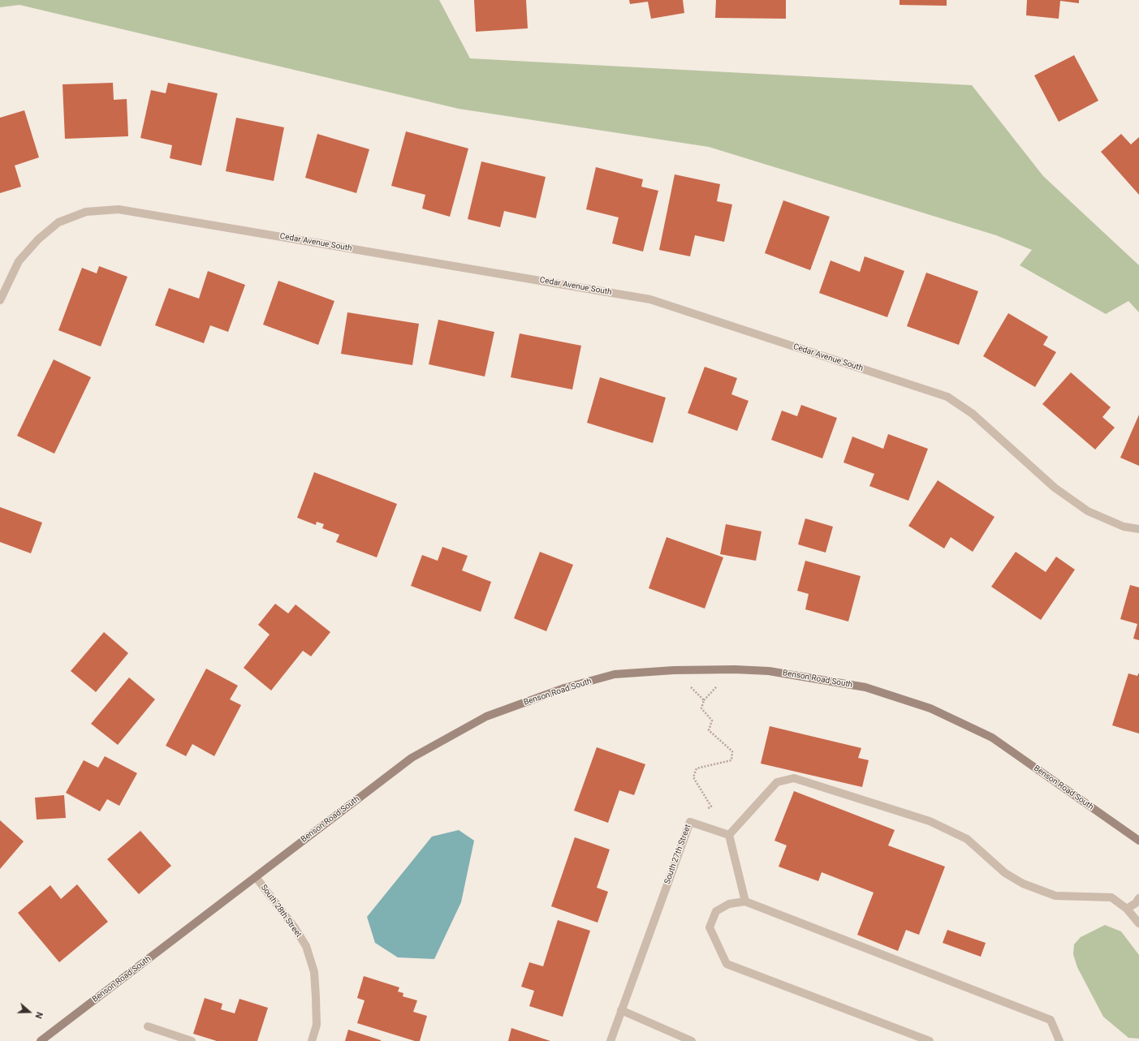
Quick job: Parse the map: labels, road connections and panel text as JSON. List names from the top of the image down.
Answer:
{
  "streets": {
    "street": [
      "Cedar Avenue South",
      "Benson Road South",
      "South 27th Street",
      "South 28th Street"
    ]
  },
  "crossings": [
    ["Benson Road South", "South 27th Street"],
    ["Benson Road South", "South 28th Street"]
  ],
  "north": "right"
}
